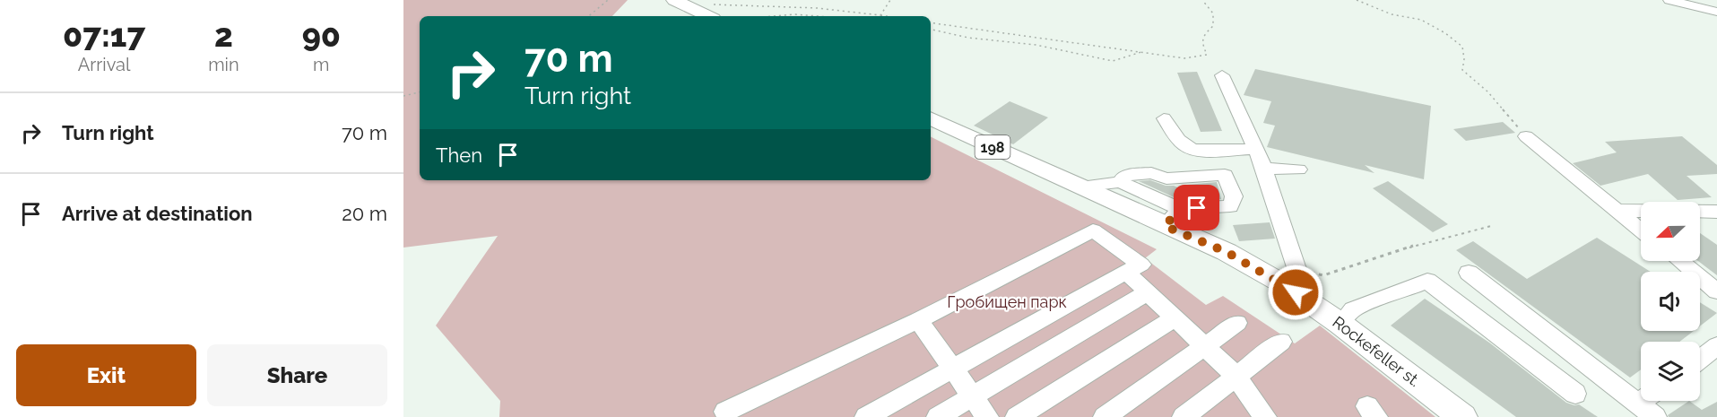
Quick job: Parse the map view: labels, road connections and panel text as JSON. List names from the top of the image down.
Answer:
{
  "streets": {
    "main road": ["198", "Rockefeller st."]
  },
  "parks": ["Гробищен парк"],
  "north": "left",
  "page": {
    "eta": [
      "07:17",
      "Arrival",
      "2",
      "min",
      "90",
      "m"
    ],
    "turn": ["70 m", "Turn right"],
    "list": [
      {
        "name": "Turn right",
        "value": "70 m"
      },
      {
        "name": "Arrive at destination",
        "value": "20 m"
      }
    ],
    "then": "Then",
    "buttons": ["Exit", "Share"]
  }
}
